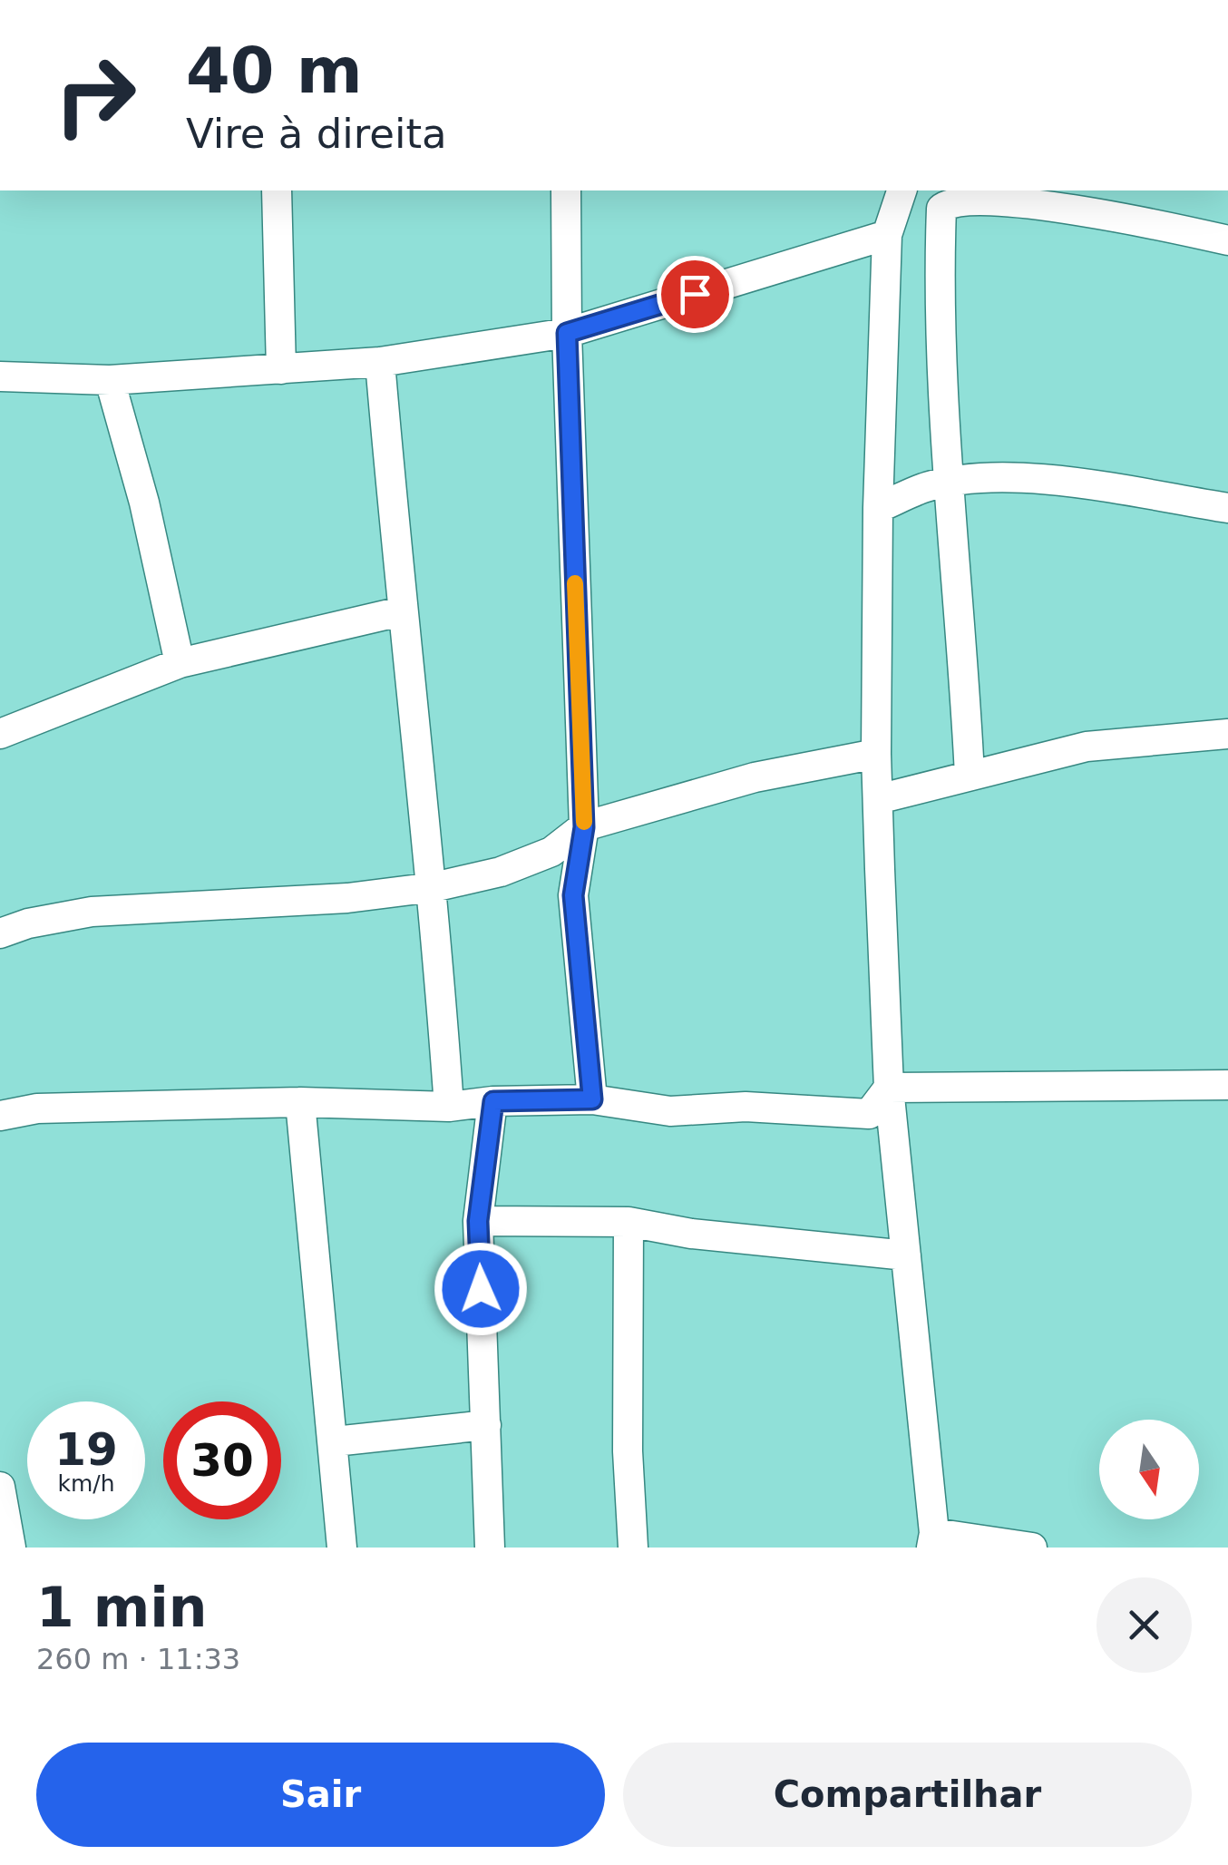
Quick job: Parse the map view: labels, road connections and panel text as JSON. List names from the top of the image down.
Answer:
{
  "north": "bottom",
  "page": {
    "turn": ["40 m", "Vire à direita"],
    "speed": "19 km/h",
    "limit": "30",
    "heading": ["1 min", "260 m · 11:33"],
    "buttons": ["Sair", "Compartilhar"]
  }
}
